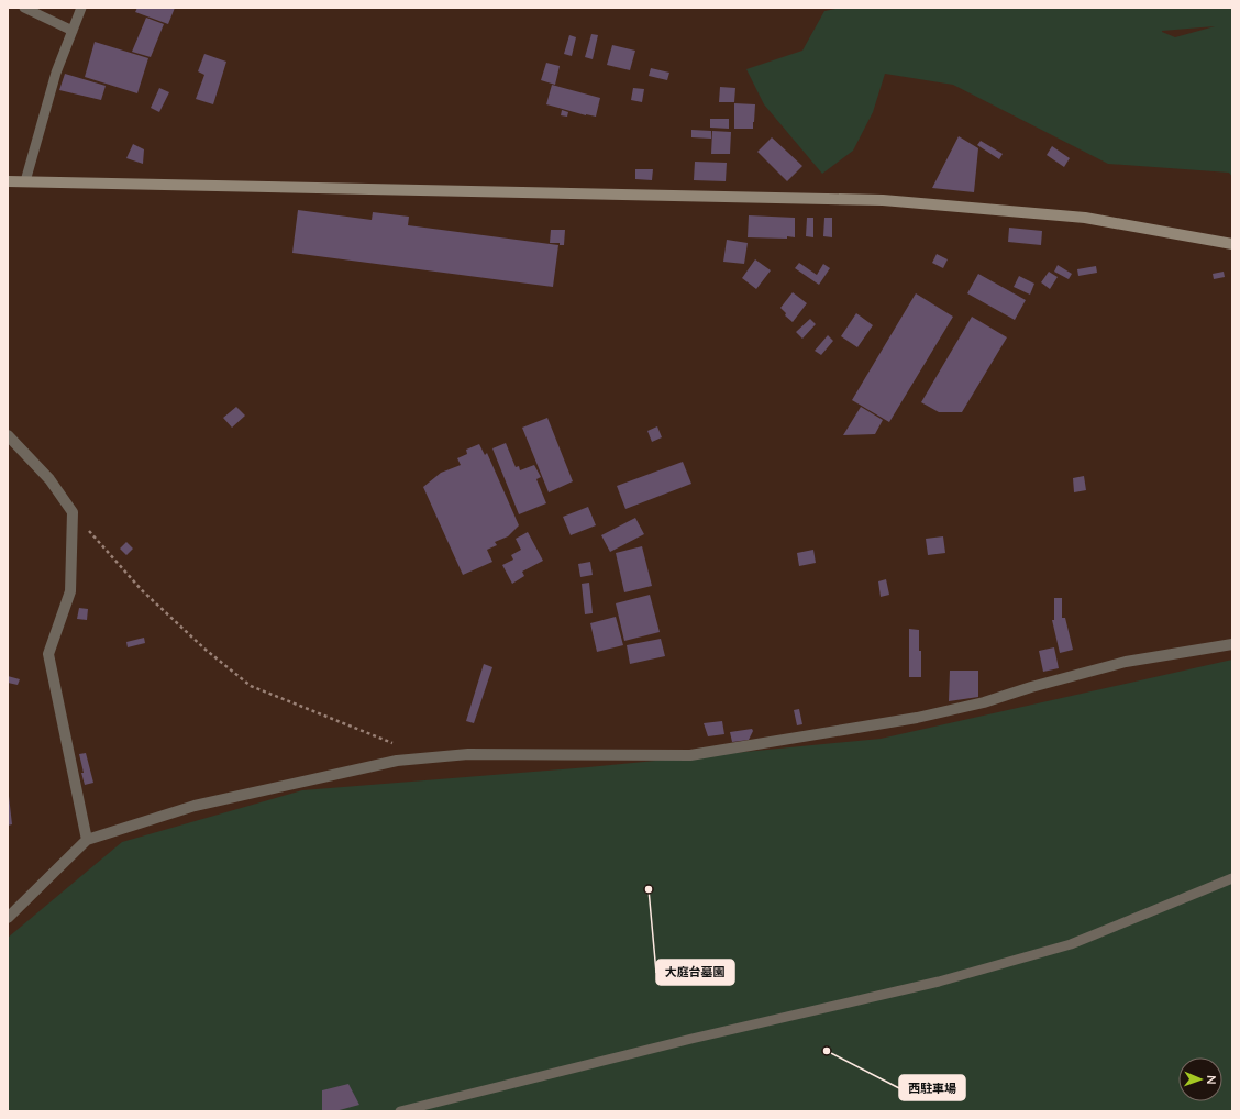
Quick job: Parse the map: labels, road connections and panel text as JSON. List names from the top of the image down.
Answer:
{
  "places": ["大庭台墓園", "西駐車場"],
  "north": "right"
}
